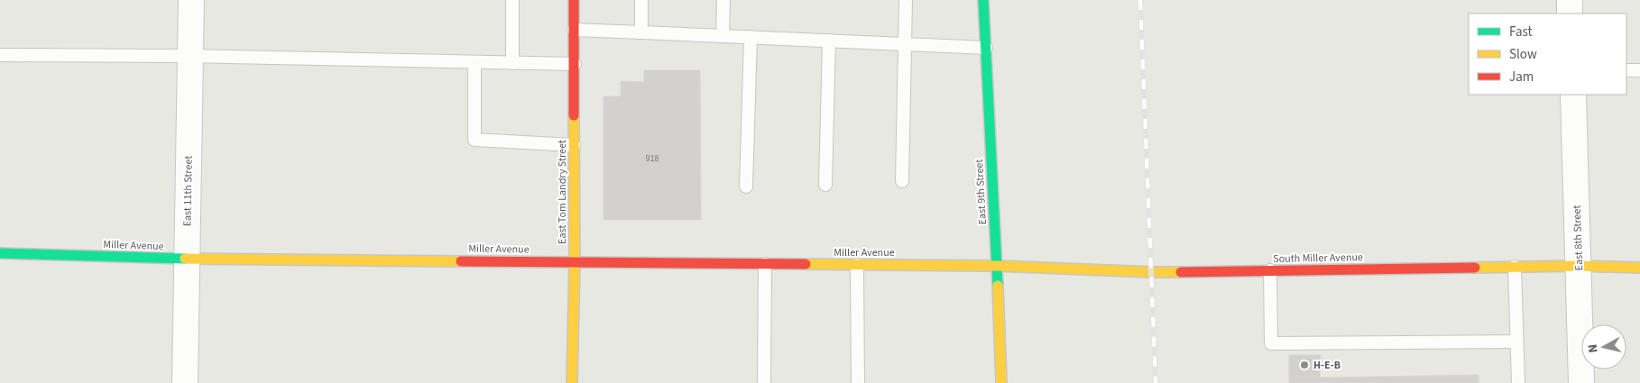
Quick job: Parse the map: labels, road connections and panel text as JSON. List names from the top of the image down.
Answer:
{
  "streets": {
    "street": [
      "East 11th Street",
      "East Tom Landry Street",
      "East 9th Street",
      "East 8th Street",
      "Miller Avenue",
      "South Miller Avenue"
    ]
  },
  "crossings": [
    ["East 11th Street", "Miller Avenue"],
    ["East Tom Landry Street", "Miller Avenue"],
    ["East 9th Street", "Miller Avenue"],
    ["East 9th Street", "South Miller Avenue"],
    ["East 8th Street", "South Miller Avenue"],
    ["Miller Avenue", "South Miller Avenue"]
  ],
  "places": ["H-E-B"],
  "house_numbers": ["918"],
  "legend": ["Fast", "Slow", "Jam"],
  "north": "left"
}
